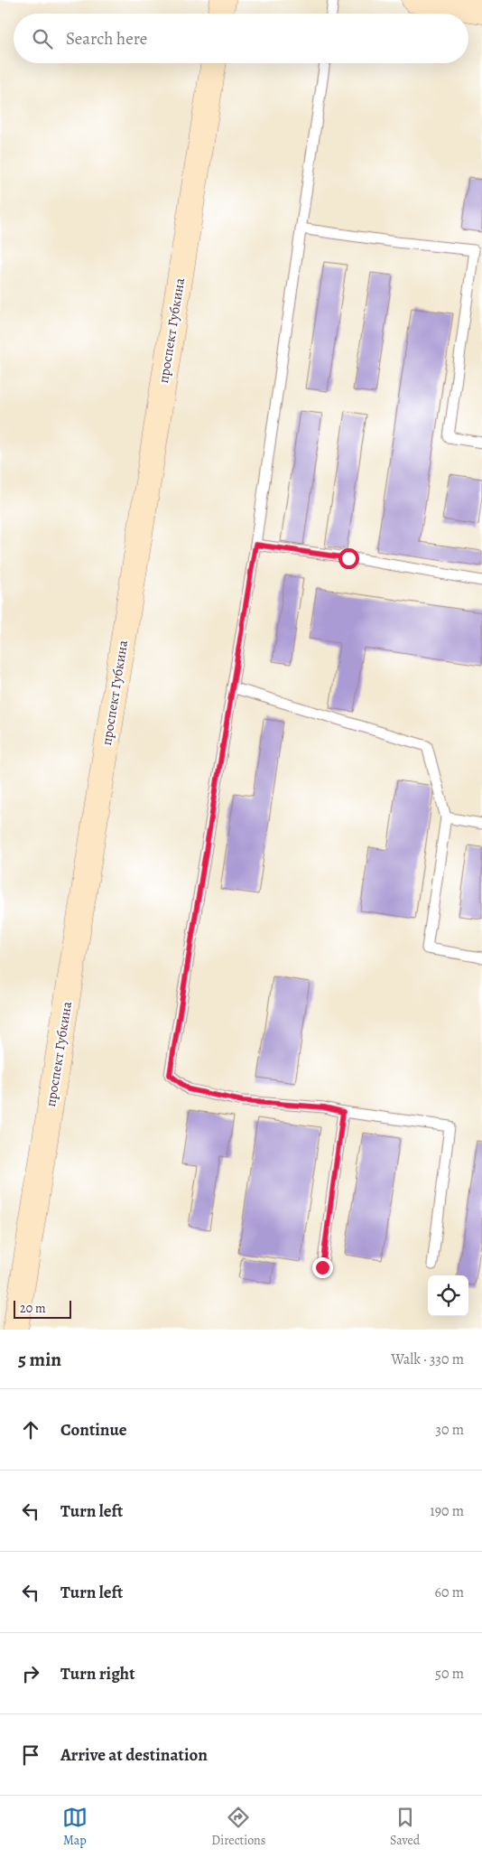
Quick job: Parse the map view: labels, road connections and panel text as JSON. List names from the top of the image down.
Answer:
{
  "streets": {
    "street": ["проспект Губкина"]
  },
  "scale_bar": "20 m",
  "page": {
    "search": "Search here",
    "scale": "20 m",
    "heading": ["5 min", "Walk · 330 m"],
    "list": [
      ["Continue", "30 m"],
      ["Turn left", "190 m"],
      ["Turn left", "60 m"],
      ["Turn right", "50 m"],
      "Arrive at destination"
    ],
    "nav": ["Map", "Directions", "Saved"]
  }
}
